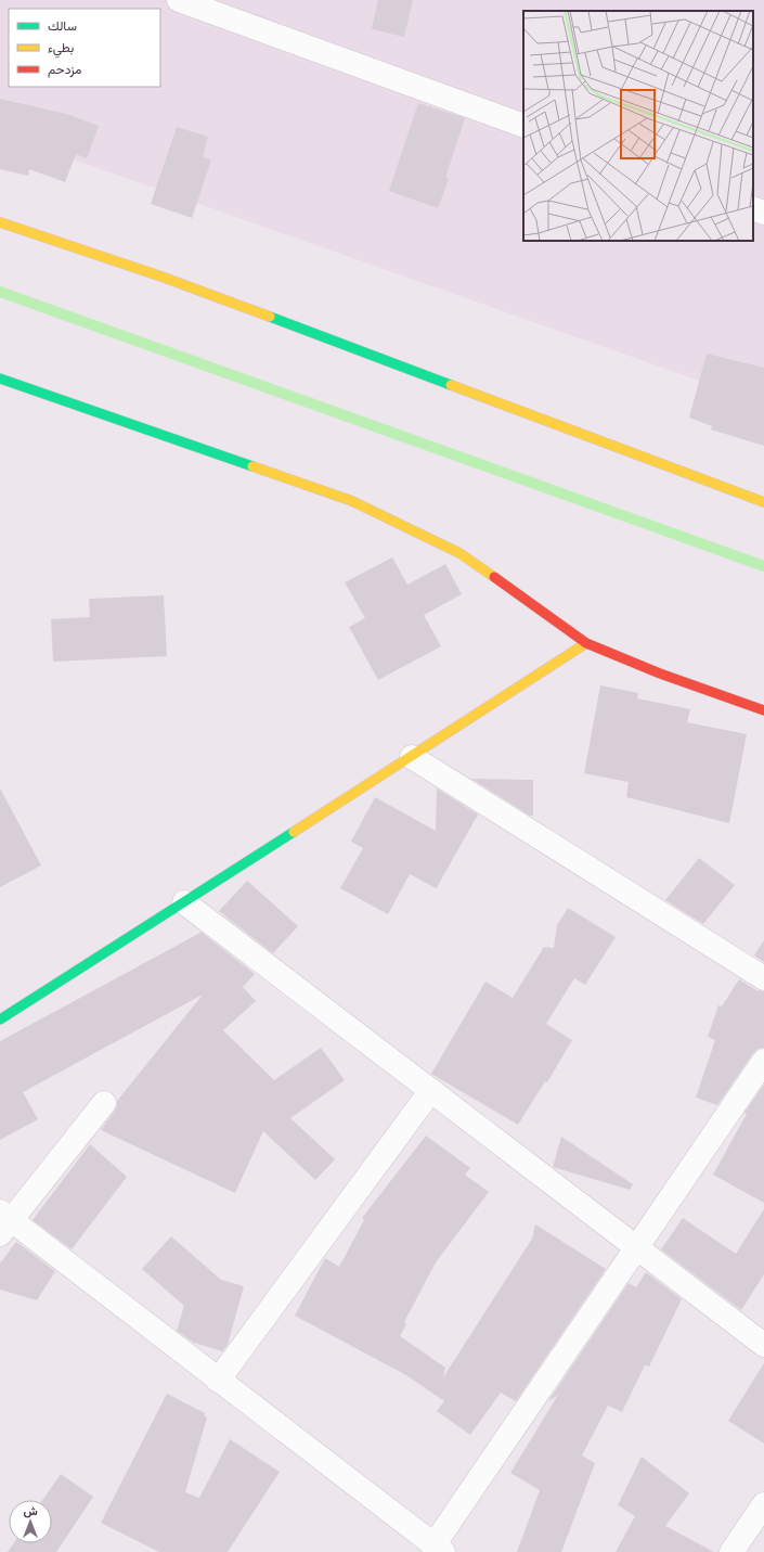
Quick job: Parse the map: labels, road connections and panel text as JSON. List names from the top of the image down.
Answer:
{
  "legend": ["سالك", "بطيء", "مزدحم"],
  "north": "top"
}
